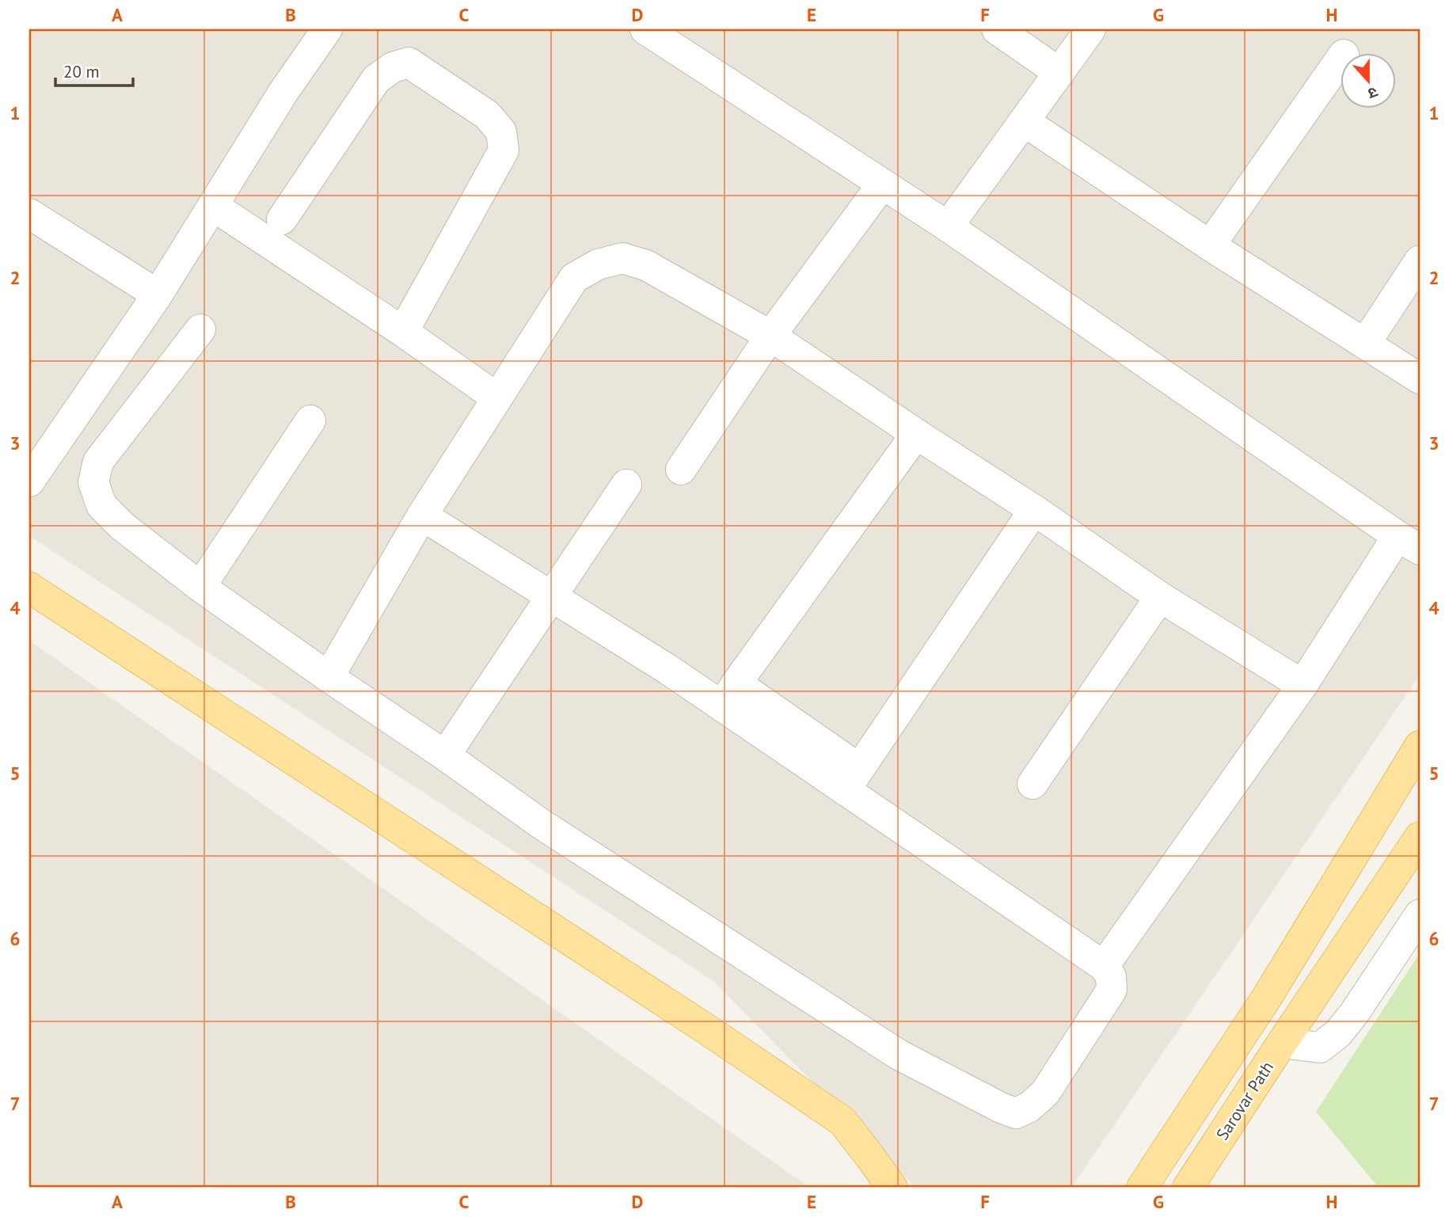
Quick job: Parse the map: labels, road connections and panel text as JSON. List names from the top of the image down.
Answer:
{
  "streets": {
    "main road": ["Sarovar Path"]
  },
  "scale_bar": "20 m",
  "north": "bottom",
  "grid": {
    "columns": [
      "A",
      "B",
      "C",
      "D",
      "E",
      "F",
      "G",
      "H"
    ],
    "rows": [
      "1",
      "2",
      "3",
      "4",
      "5",
      "6",
      "7"
    ]
  }
}
